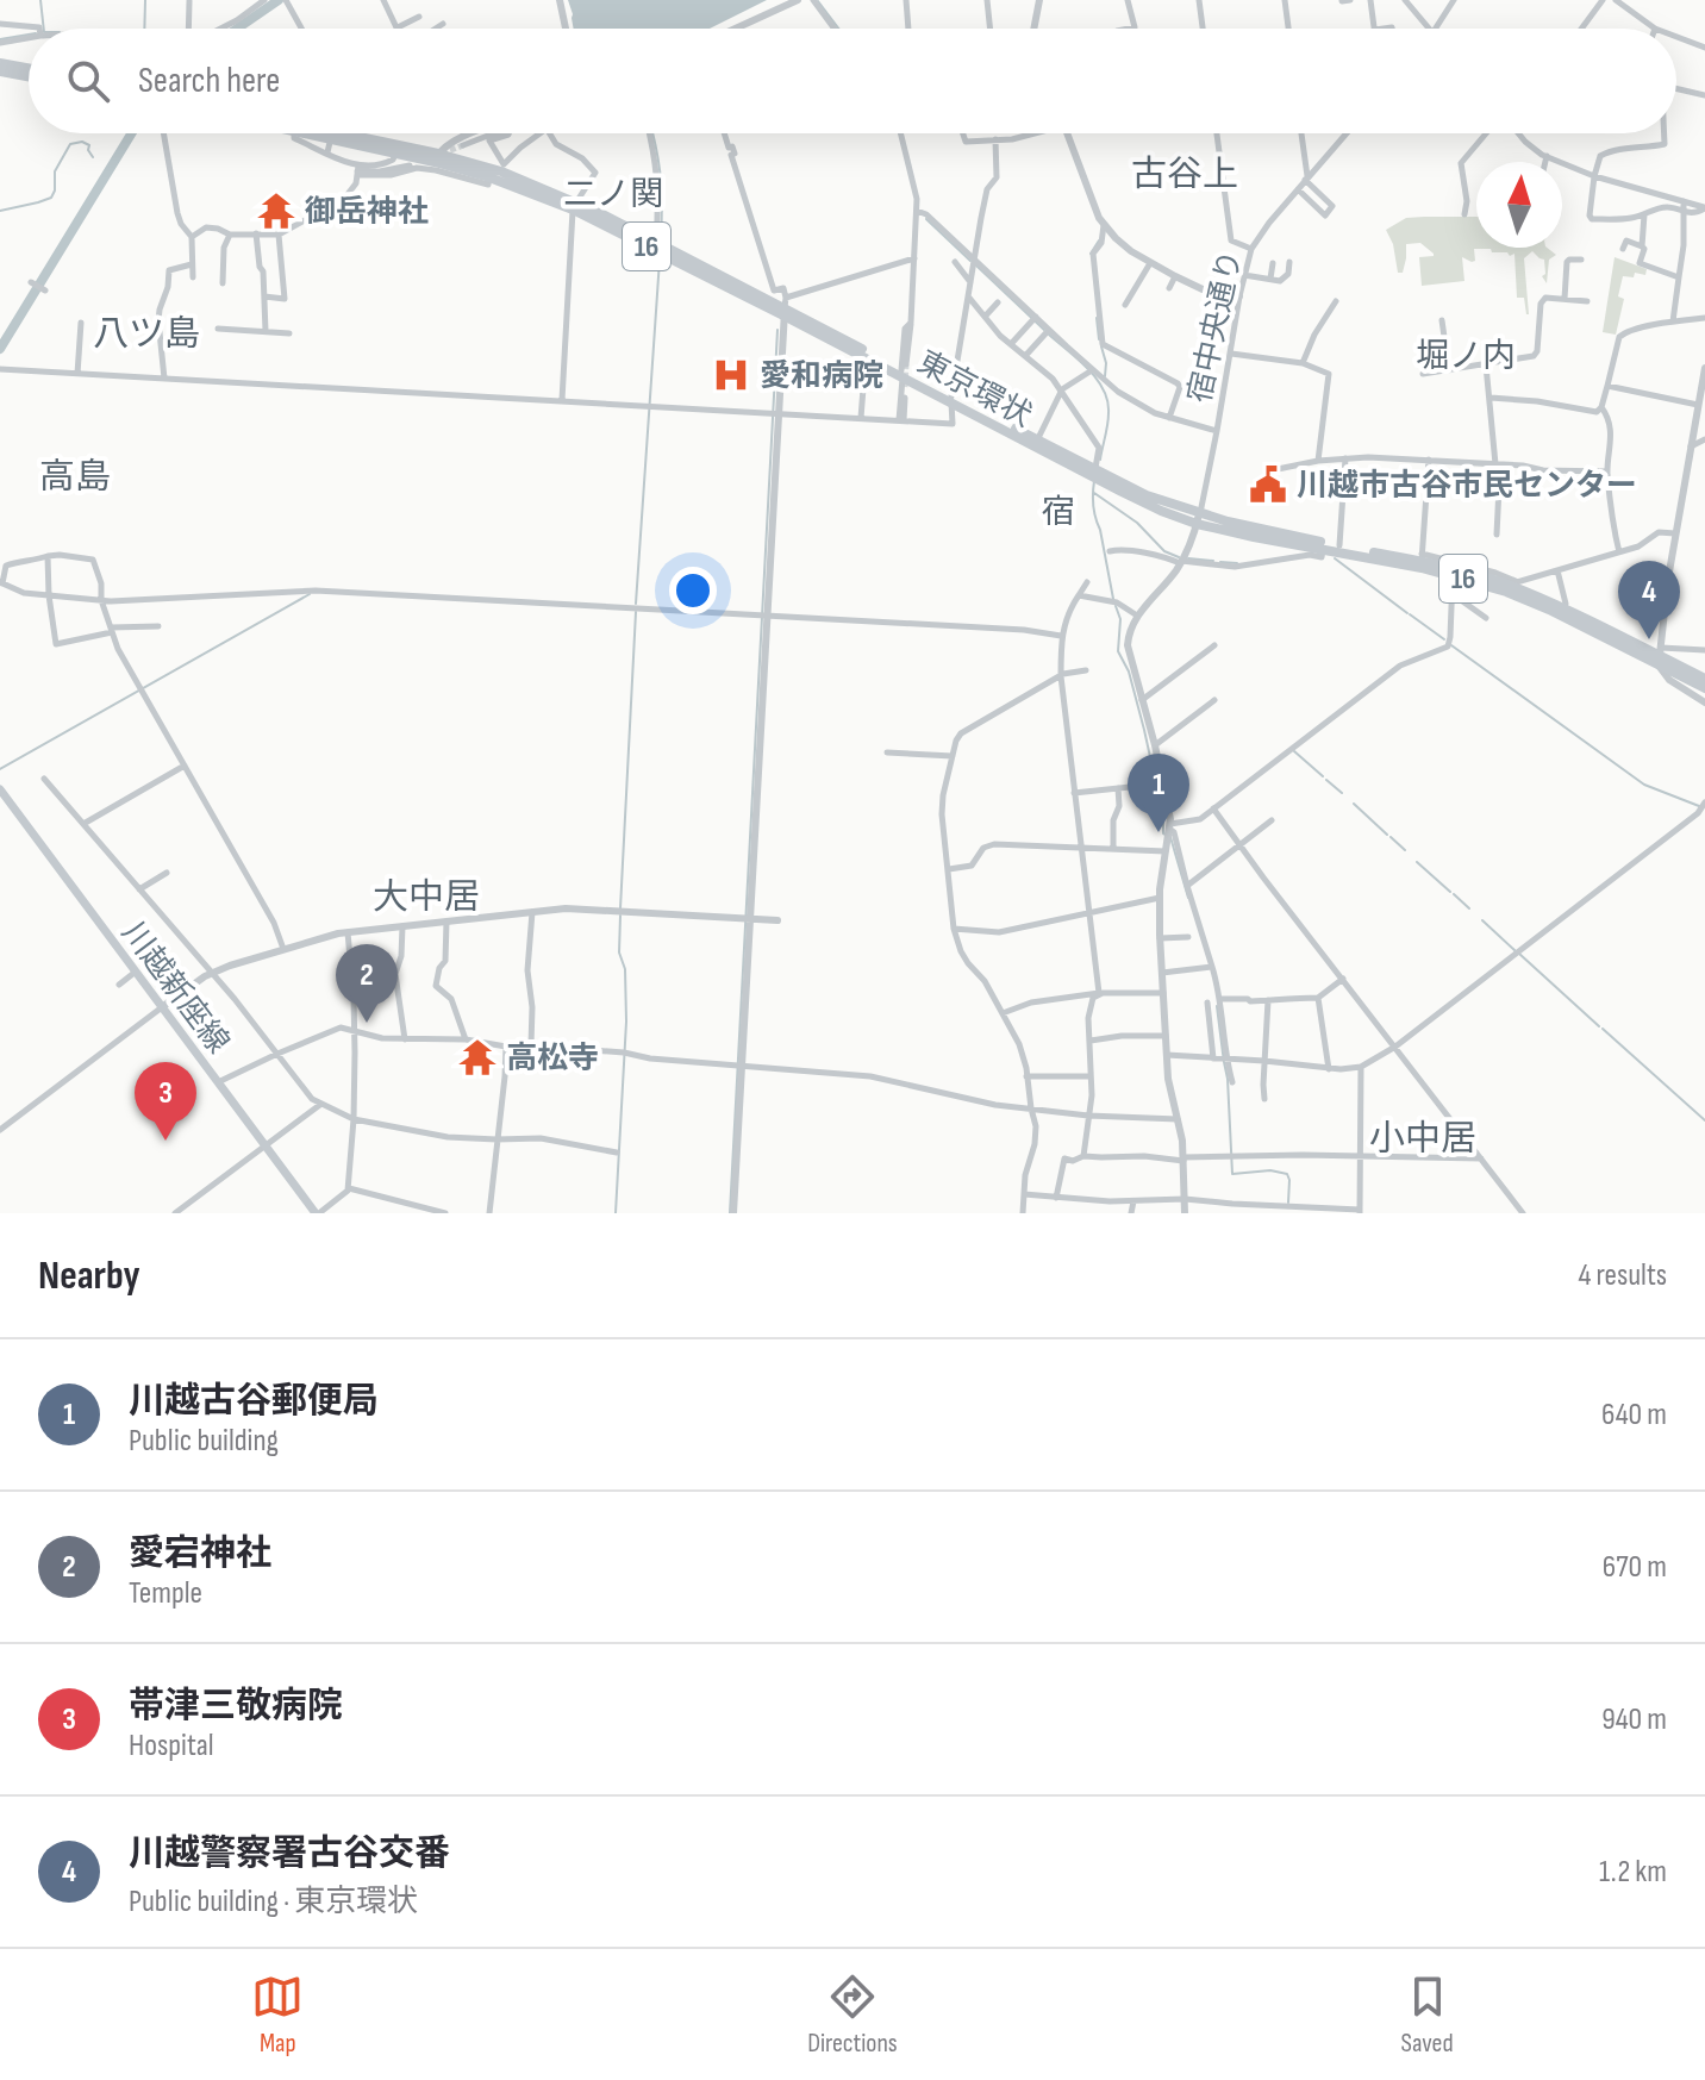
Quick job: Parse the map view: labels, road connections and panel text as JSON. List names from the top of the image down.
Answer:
{
  "streets": {
    "highway": ["16", "東京環状"],
    "main road": ["川越新座線"],
    "street": ["宿中央通り"]
  },
  "crossings": [
    ["宿中央通り", "東京環状"]
  ],
  "districts": [
    "古谷上",
    "二ノ関",
    "八ツ島",
    "堀ノ内",
    "高島",
    "宿",
    "大中居",
    "小中居"
  ],
  "places": {
    "temple": ["御岳神社", "高松寺"],
    "hospital": ["愛和病院"],
    "public building": ["川越市古谷市民センター"]
  },
  "north": "top",
  "page": {
    "search": "Search here",
    "pins": [
      "4",
      "1",
      "2",
      "3"
    ],
    "heading": ["Nearby", "4 results"],
    "list": [
      {
        "mark": "1",
        "name": "川越古谷郵便局",
        "note": "Public building",
        "value": "640 m"
      },
      {
        "mark": "2",
        "name": "愛宕神社",
        "note": "Temple",
        "value": "670 m"
      },
      {
        "mark": "3",
        "name": "帯津三敬病院",
        "note": "Hospital",
        "value": "940 m"
      },
      {
        "mark": "4",
        "name": "川越警察署古谷交番",
        "note": "Public building · 東京環状",
        "value": "1.2 km"
      }
    ],
    "nav": ["Map", "Directions", "Saved"]
  }
}
